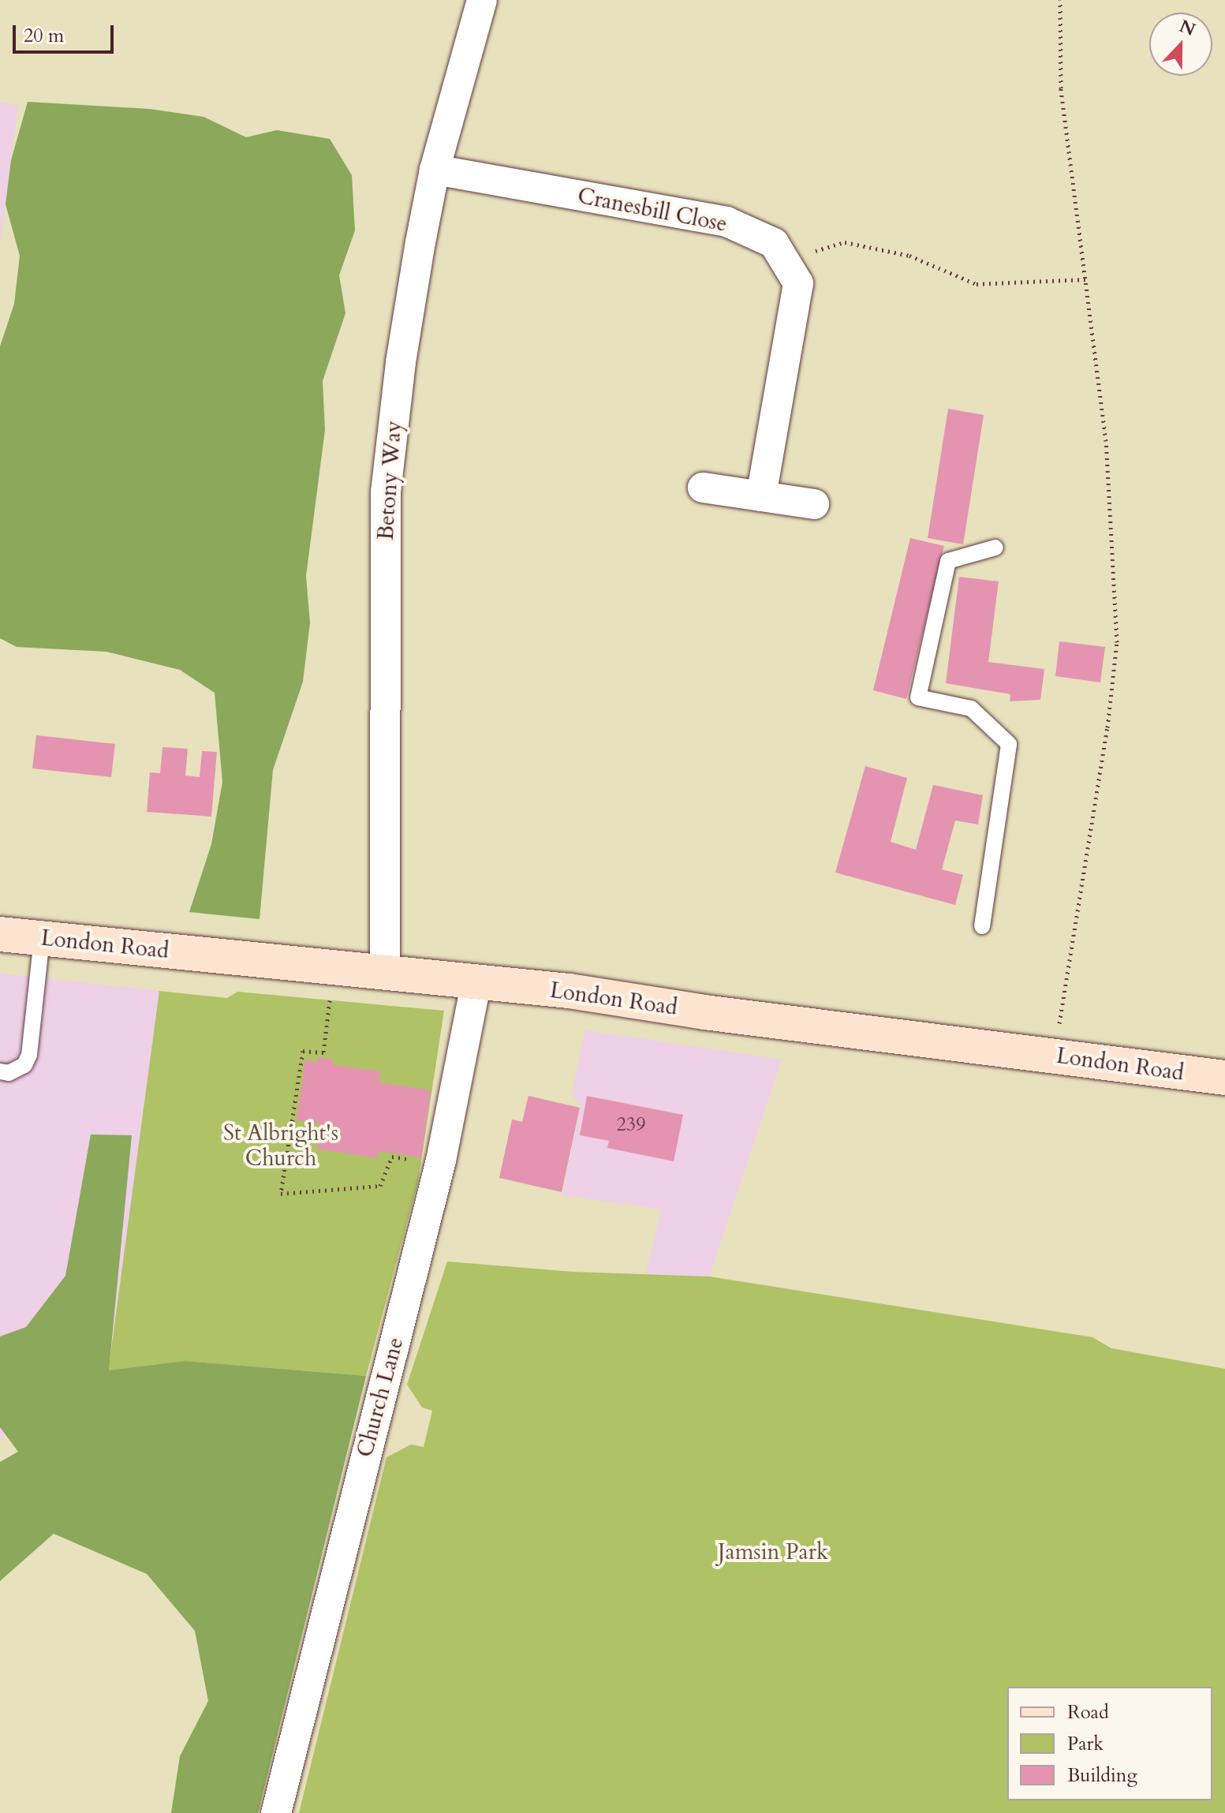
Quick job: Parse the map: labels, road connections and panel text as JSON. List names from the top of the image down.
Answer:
{
  "streets": {
    "main road": ["London Road"],
    "street": ["Cranesbill Close", "Betony Way", "Church Lane"]
  },
  "crossings": [
    ["Cranesbill Close", "Betony Way"],
    ["Betony Way", "London Road"],
    ["London Road", "Church Lane"]
  ],
  "parks": ["St Albright's Church", "Jamsin Park"],
  "house_numbers": ["239"],
  "legend": ["Road", "Park", "Building"],
  "scale_bar": "20 m",
  "north": "top"
}
